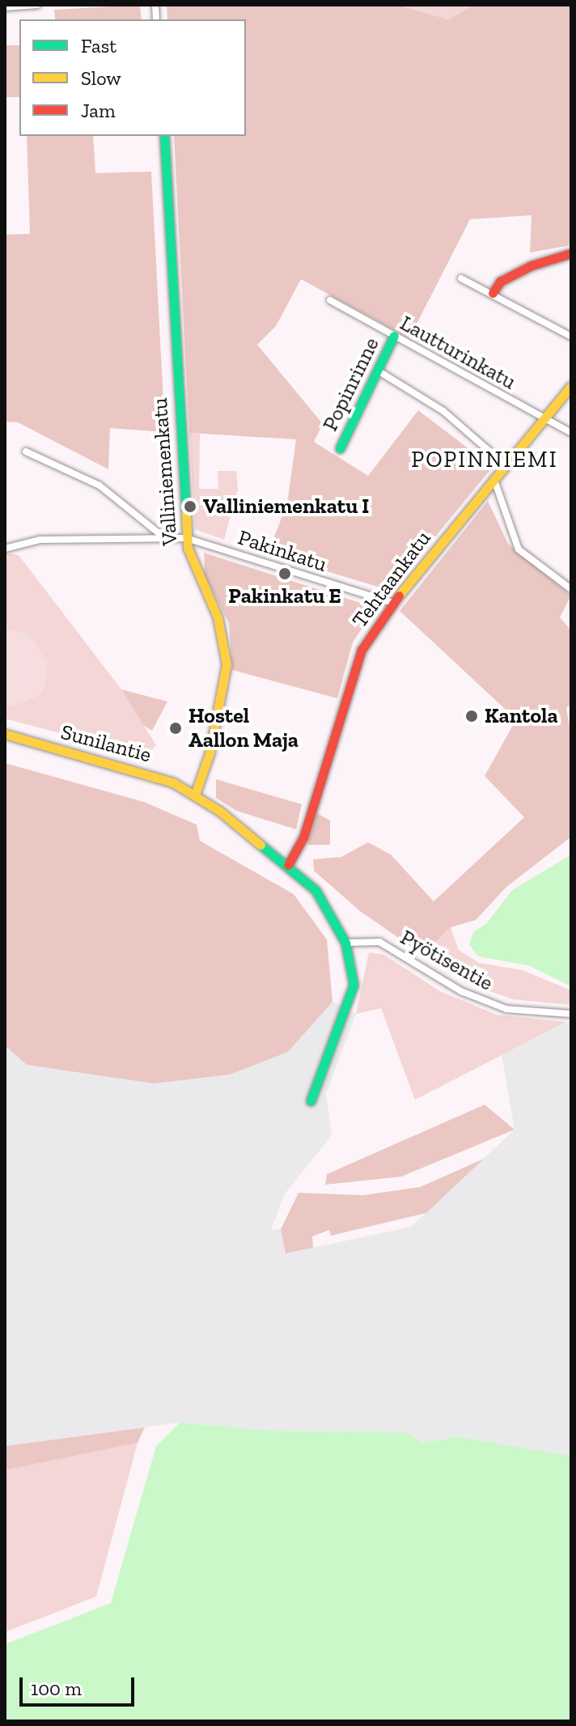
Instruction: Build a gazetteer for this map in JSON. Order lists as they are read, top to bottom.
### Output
{
  "streets": {
    "street": [
      "Lautturinkatu",
      "Popinrinne",
      "Valliniemenkatu",
      "Pakinkatu",
      "Tehtaankatu",
      "Sunilantie",
      "Pyötisentie"
    ]
  },
  "crossings": [
    ["Lautturinkatu", "Popinrinne"],
    ["Lautturinkatu", "Tehtaankatu"],
    ["Valliniemenkatu", "Pakinkatu"],
    ["Valliniemenkatu", "Sunilantie"],
    ["Pakinkatu", "Tehtaankatu"],
    ["Tehtaankatu", "Sunilantie"]
  ],
  "districts": ["POPINNIEMI"],
  "places": [
    "Valliniemenkatu I",
    "Pakinkatu E",
    "Kantola",
    "Hostel Aallon Maja"
  ],
  "legend": ["Fast", "Slow", "Jam"],
  "scale_bar": "100 m"
}
